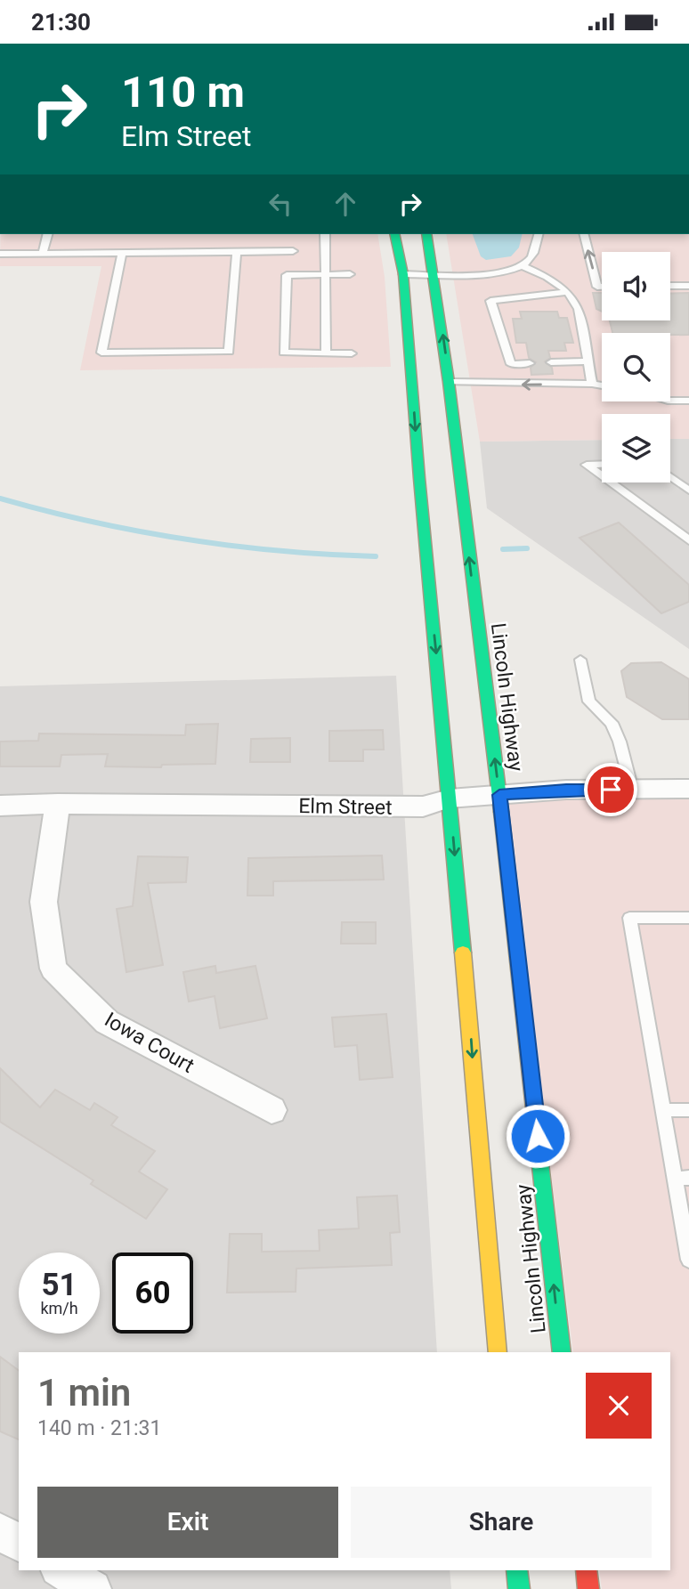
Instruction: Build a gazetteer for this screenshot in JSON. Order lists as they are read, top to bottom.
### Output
{
  "streets": {
    "main road": ["Lincoln Highway"],
    "street": ["Elm Street", "Iowa Court"]
  },
  "crossings": [
    ["Lincoln Highway", "Elm Street"],
    ["Elm Street", "Iowa Court"]
  ],
  "page": {
    "status": "21:30",
    "turn": ["110 m", "Elm Street"],
    "speed": "51 km/h",
    "limit": "60",
    "heading": ["1 min", "140 m · 21:31"],
    "buttons": ["Exit", "Share"]
  }
}
